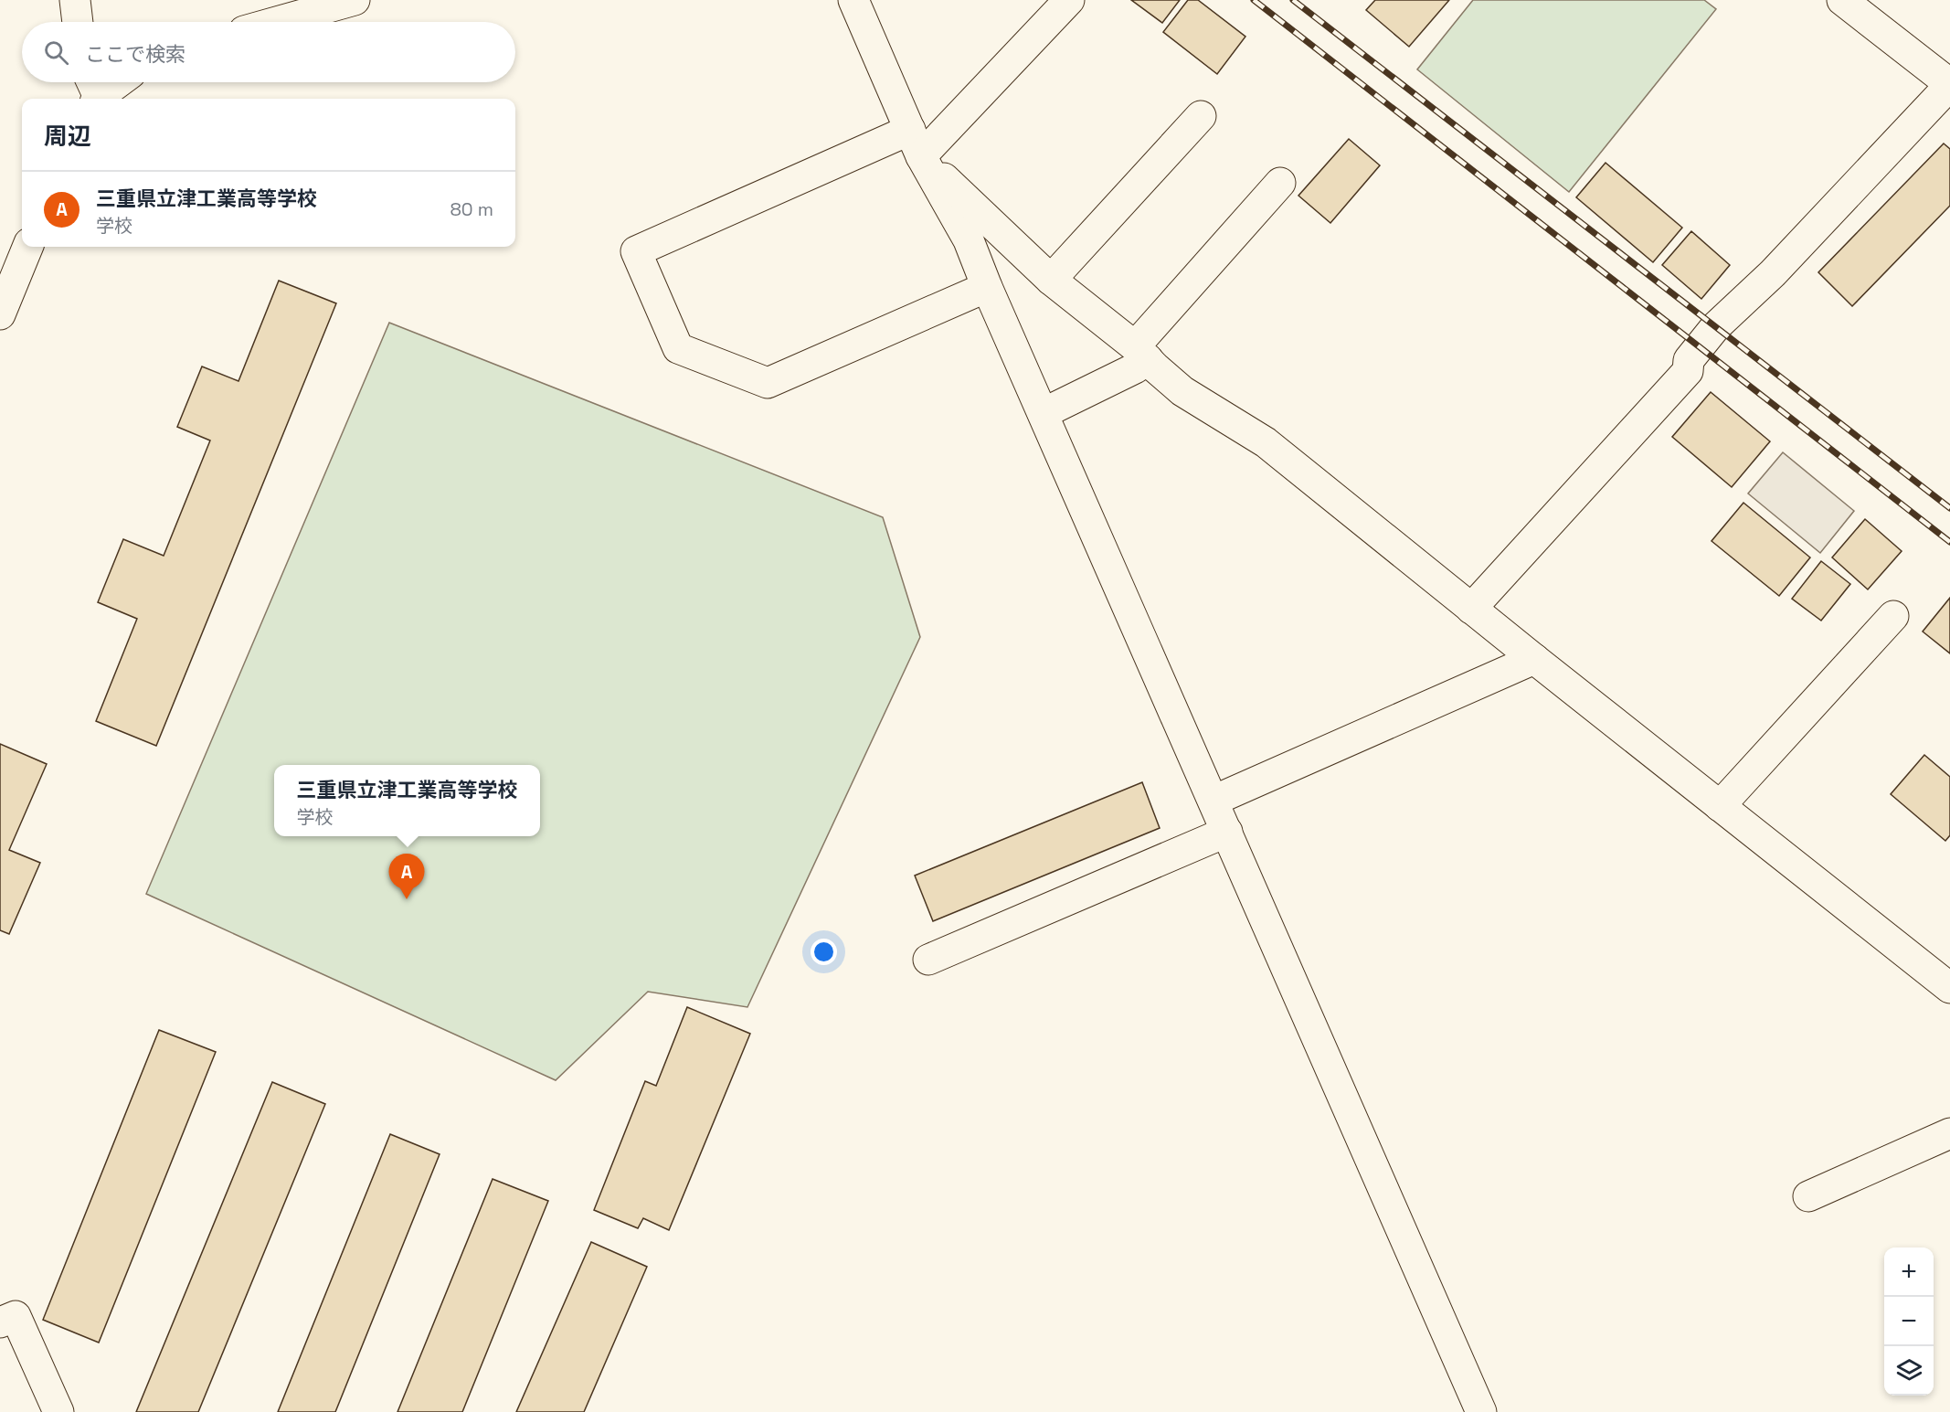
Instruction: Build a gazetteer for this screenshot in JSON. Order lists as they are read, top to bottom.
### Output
{
  "page": {
    "search": "ここで検索",
    "heading": "周辺",
    "list": [
      {
        "mark": "A",
        "name": "三重県立津工業高等学校",
        "note": "学校",
        "value": "80 m"
      }
    ],
    "popup": ["三重県立津工業高等学校", "学校"],
    "pins": "A",
    "map_buttons": ["+", "−"]
  }
}
